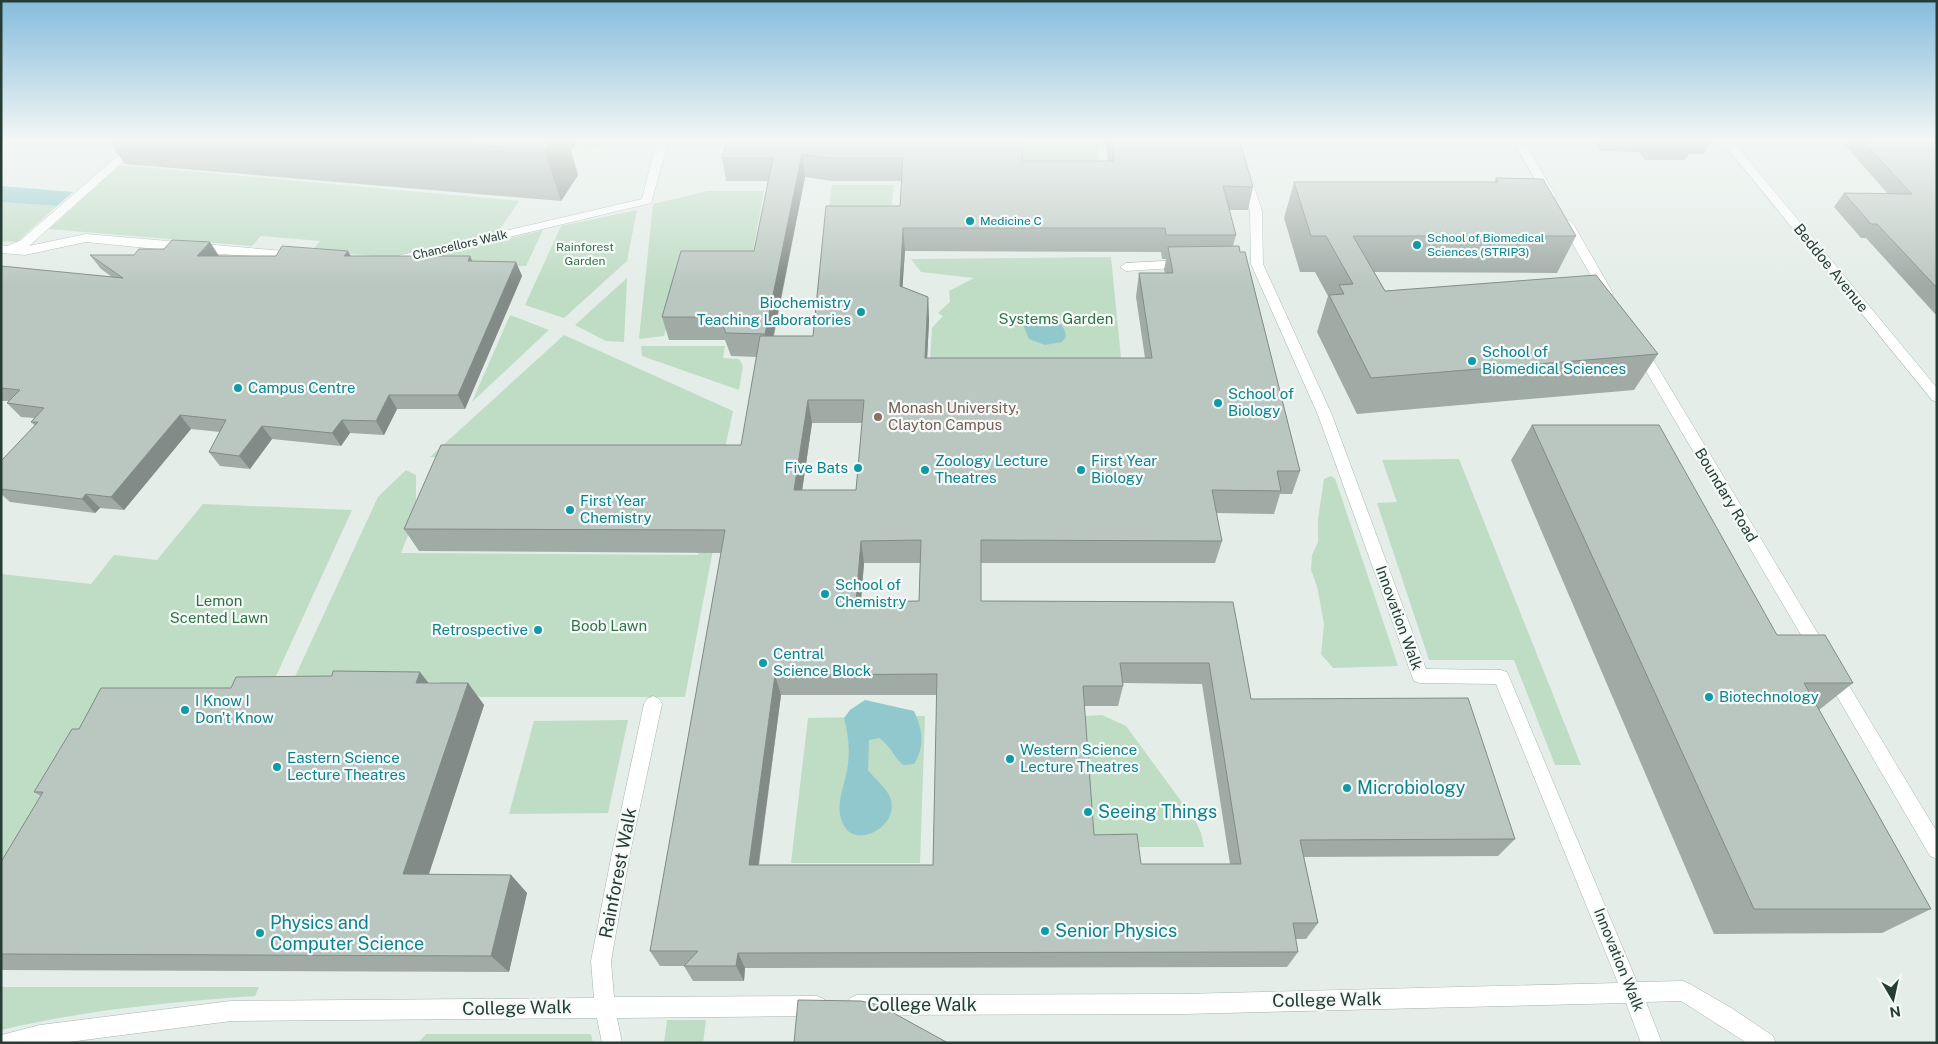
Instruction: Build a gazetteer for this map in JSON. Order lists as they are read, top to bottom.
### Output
{
  "streets": {
    "street": [
      "Chancellors Walk",
      "Beddoe Avenue",
      "Boundary Road",
      "Innovation Walk",
      "Rainforest Walk",
      "College Walk"
    ]
  },
  "crossings": [
    ["Innovation Walk", "College Walk"],
    ["Rainforest Walk", "College Walk"]
  ],
  "parks": [
    "Rainforest Garden",
    "Systems Garden",
    "Lemon Scented Lawn",
    "Boob Lawn"
  ],
  "places": [
    "Medicine C",
    "School of Biomedical Sciences (STRIP3)",
    "Biochemistry Teaching Laboratories",
    "School of Biomedical Sciences",
    "Campus Centre",
    "School of Biology",
    "Monash University, Clayton Campus",
    "Five Bats",
    "Zoology Lecture Theatres",
    "First Year Biology",
    "First Year Chemistry",
    "School of Chemistry",
    "Retrospective",
    "Central Science Block",
    "Biotechnology",
    "I Know I Don't Know",
    "Western Science Lecture Theatres",
    "Eastern Science Lecture Theatres",
    "Microbiology",
    "Seeing Things",
    "Senior Physics",
    "Physics and Computer Science"
  ],
  "north": "bottom"
}
